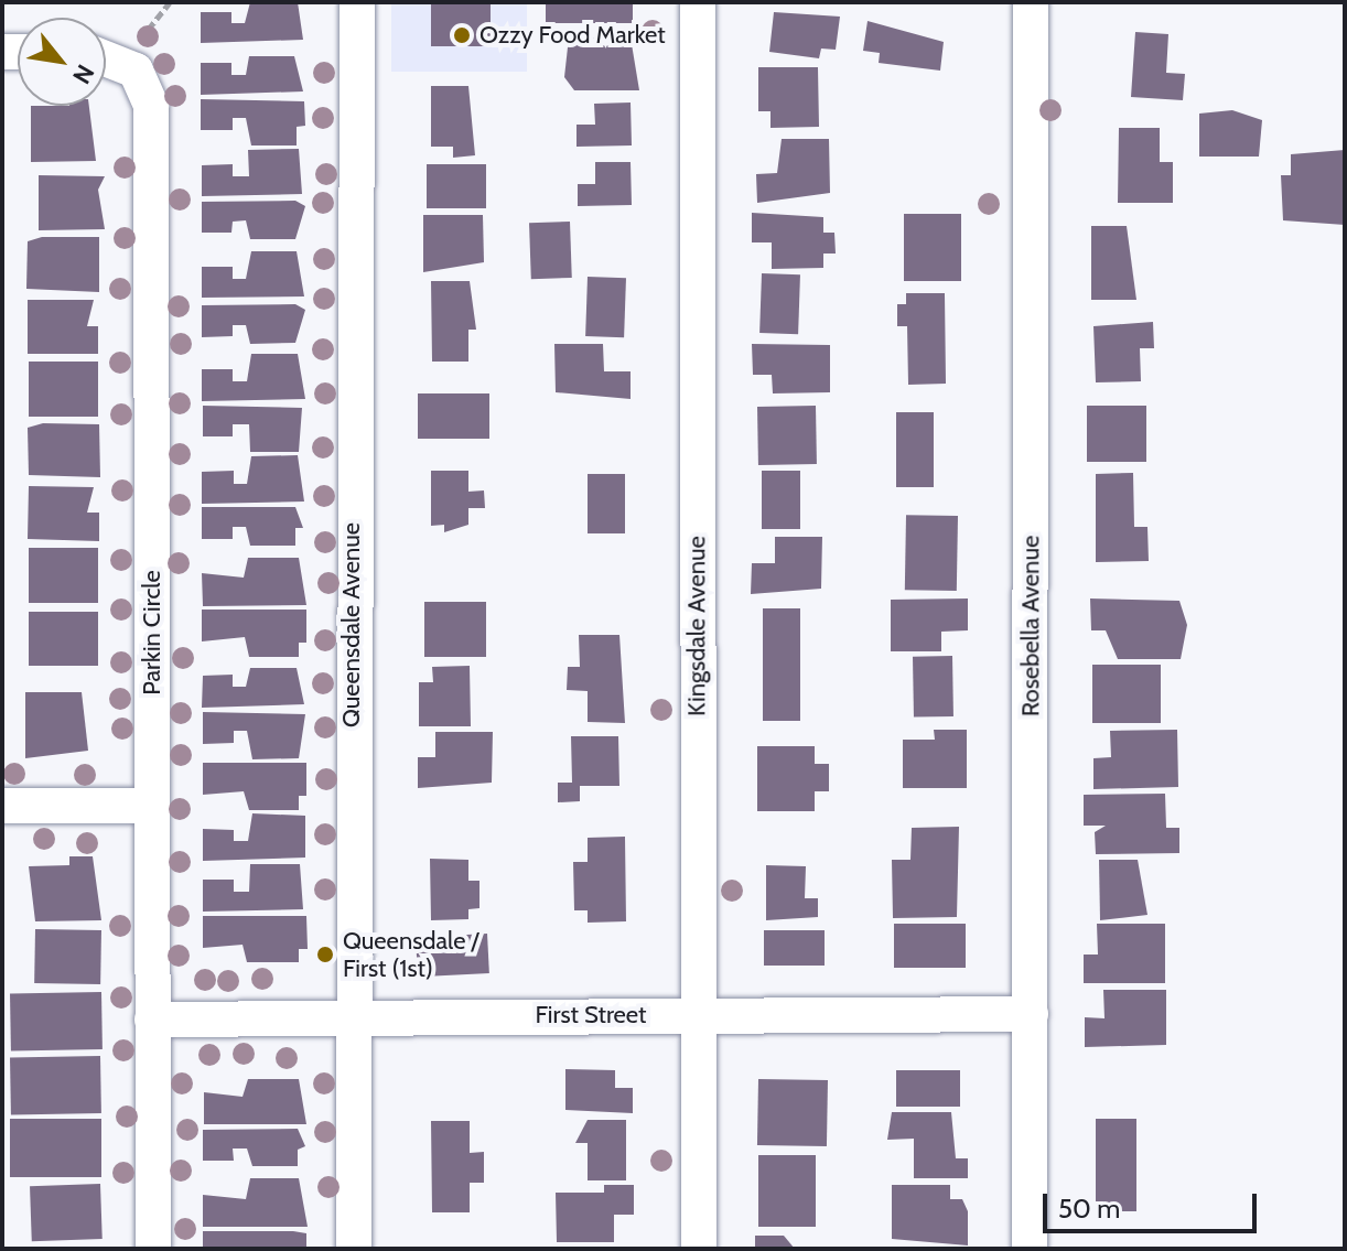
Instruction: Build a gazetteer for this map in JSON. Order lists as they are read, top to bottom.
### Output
{
  "streets": {
    "street": [
      "Queensdale Avenue",
      "Kingsdale Avenue",
      "Rosebella Avenue",
      "Parkin Circle",
      "First Street"
    ]
  },
  "crossings": [
    ["Queensdale Avenue", "First Street"],
    ["Kingsdale Avenue", "First Street"],
    ["Rosebella Avenue", "First Street"],
    ["Parkin Circle", "First Street"]
  ],
  "places": ["Ozzy Food Market", "Queensdale / First (1st)"],
  "scale_bar": "50 m",
  "north": "bottom right"
}
